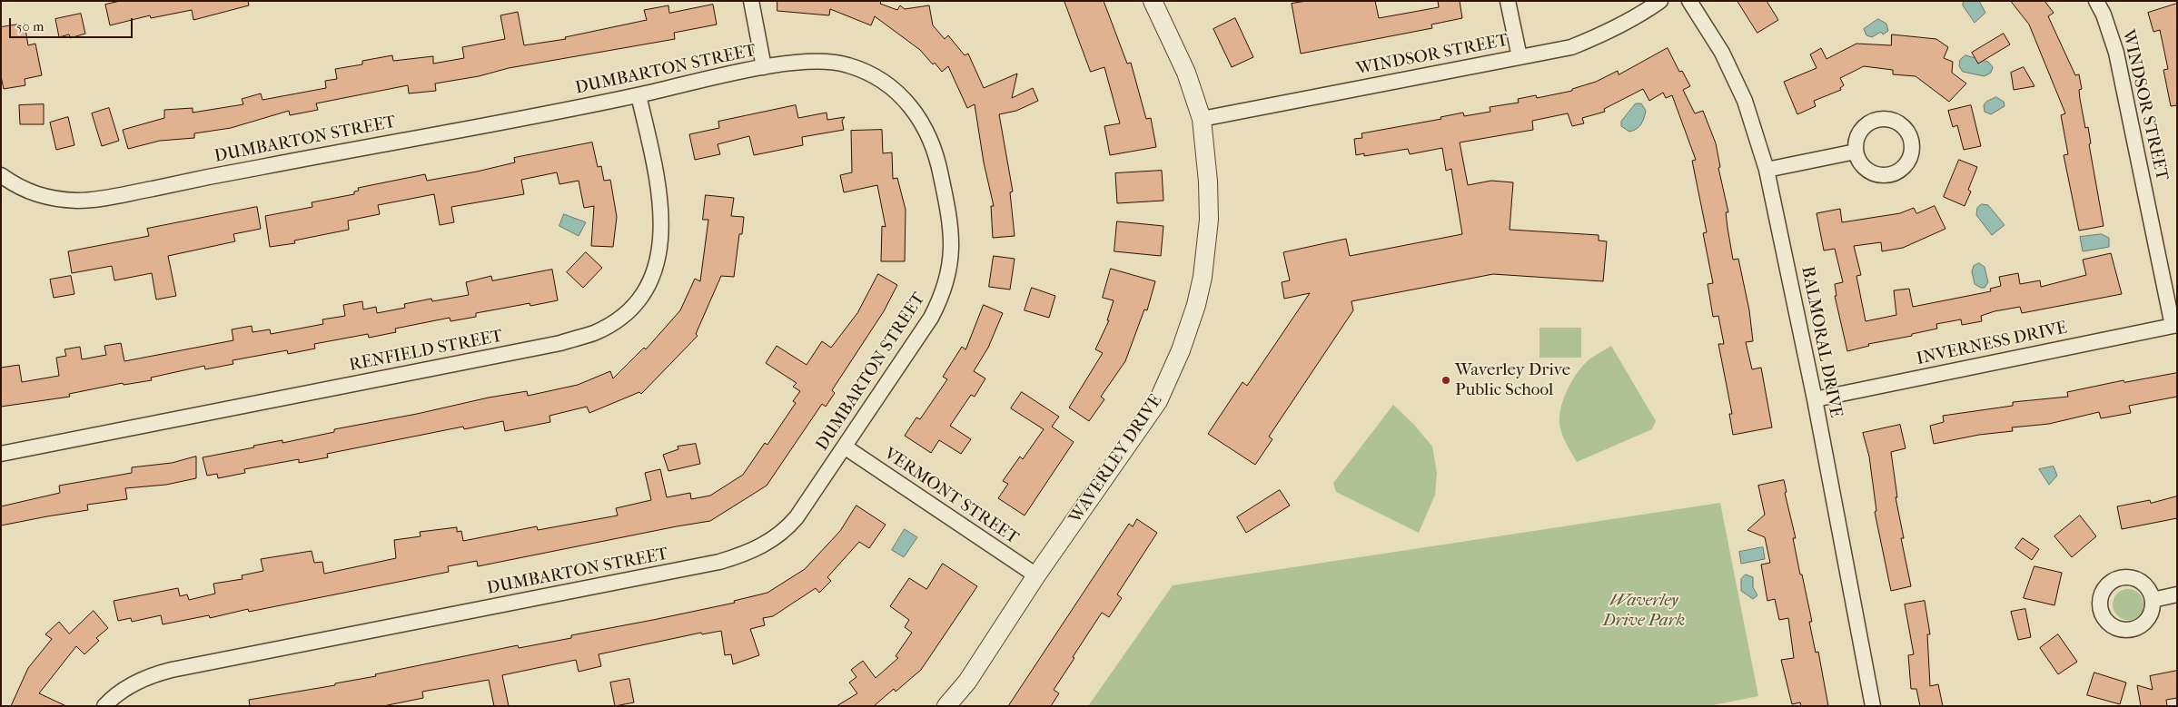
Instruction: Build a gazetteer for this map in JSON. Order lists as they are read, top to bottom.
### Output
{
  "streets": {
    "street": [
      "WINDSOR STREET",
      "DUMBARTON STREET",
      "BALMORAL DRIVE",
      "INVERNESS DRIVE",
      "RENFIELD STREET",
      "WAVERLEY DRIVE",
      "VERMONT STREET"
    ]
  },
  "crossings": [
    ["WINDSOR STREET", "INVERNESS DRIVE"],
    ["WINDSOR STREET", "WAVERLEY DRIVE"],
    ["DUMBARTON STREET", "RENFIELD STREET"],
    ["DUMBARTON STREET", "VERMONT STREET"],
    ["BALMORAL DRIVE", "INVERNESS DRIVE"],
    ["WAVERLEY DRIVE", "VERMONT STREET"]
  ],
  "parks": ["Waverley Drive Park"],
  "places": ["Waverley Drive Public School"],
  "scale_bar": "50 m"
}
